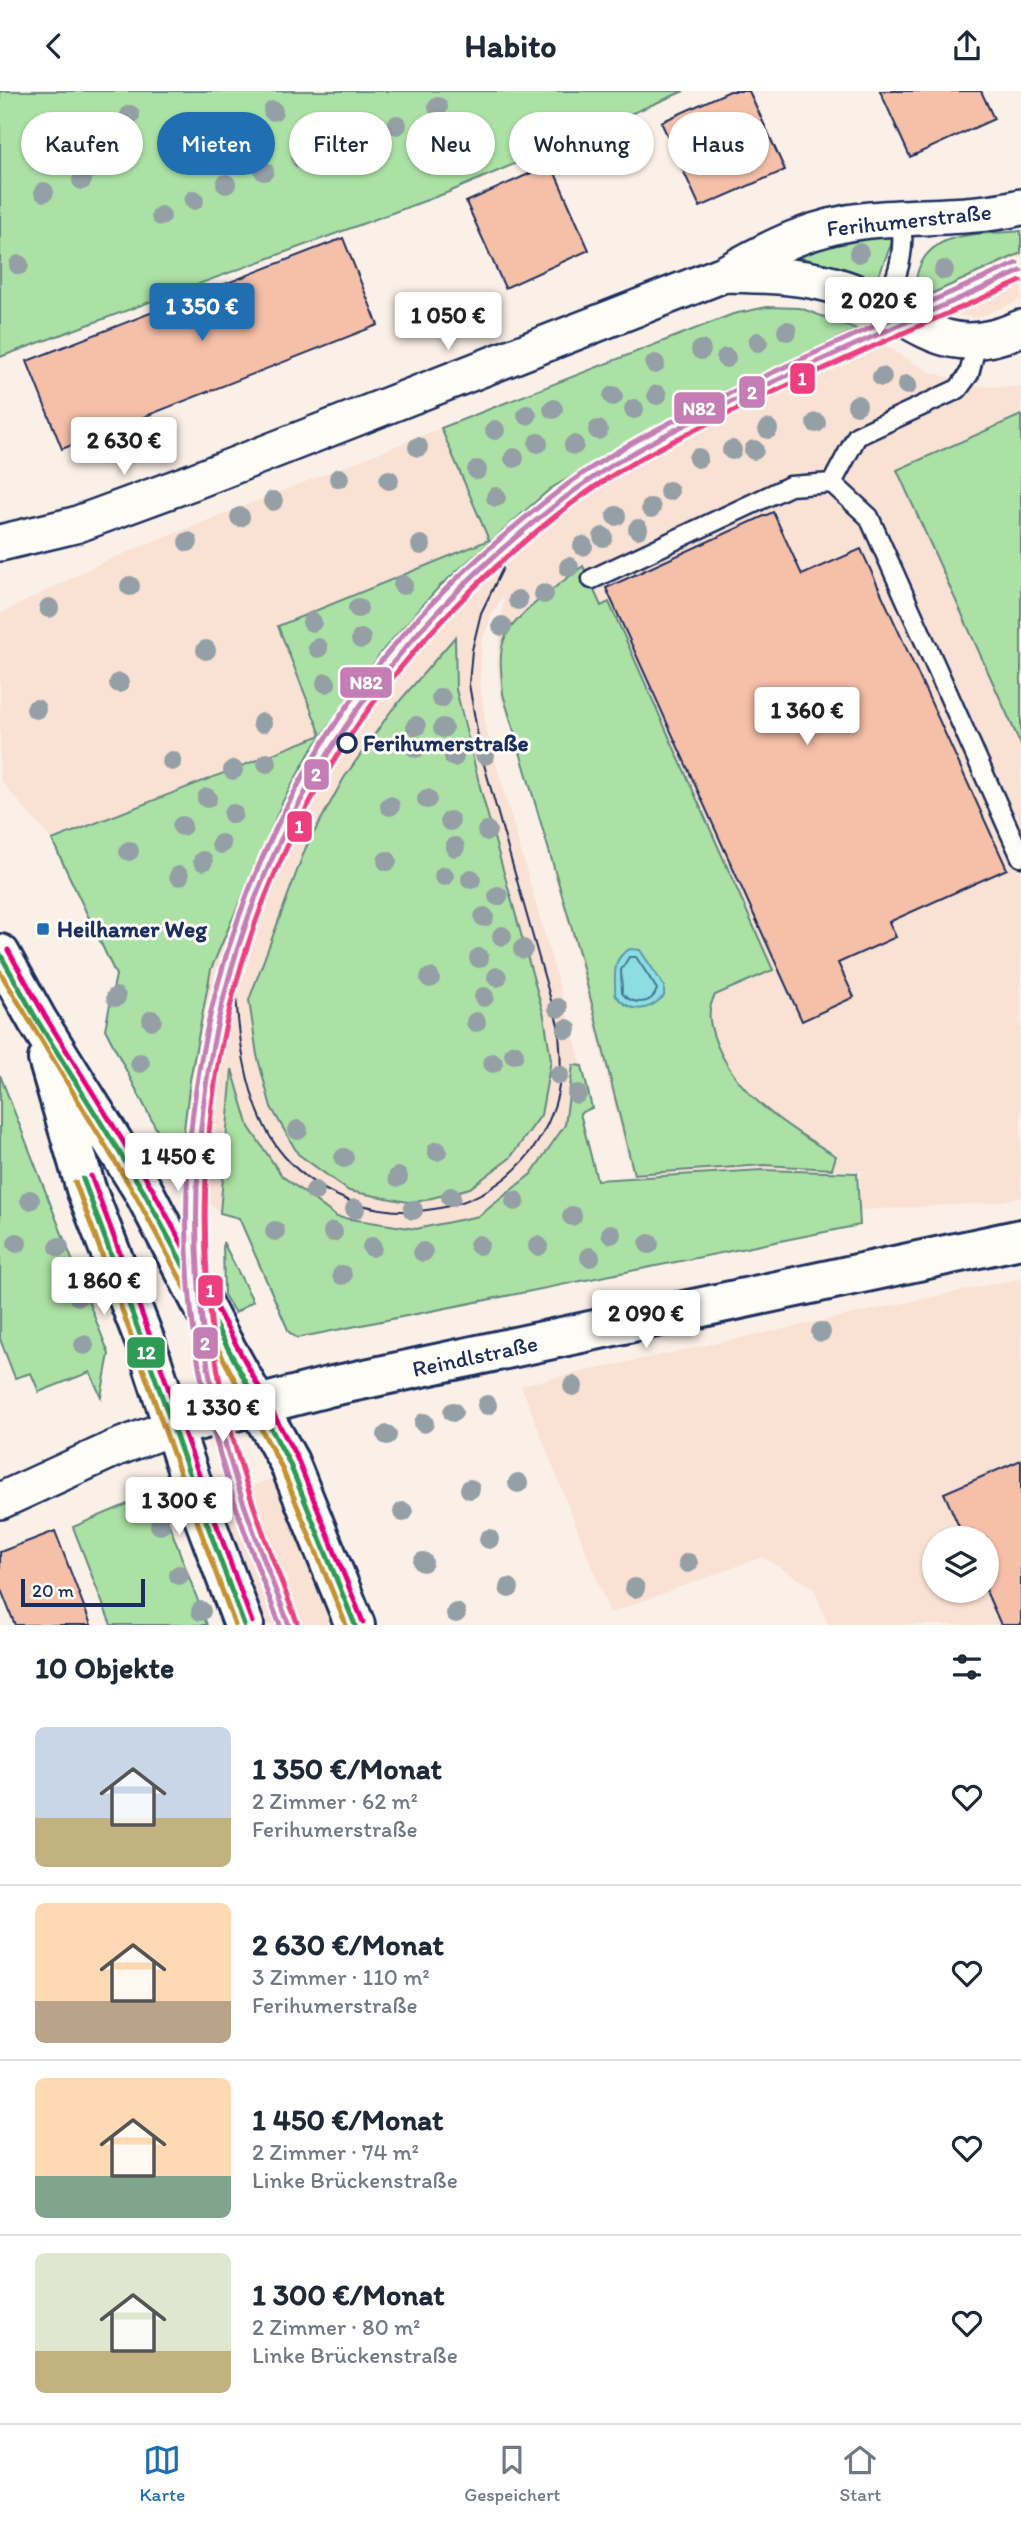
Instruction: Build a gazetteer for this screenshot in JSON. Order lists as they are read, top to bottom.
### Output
{
  "streets": {
    "main road": ["Reindlstraße"],
    "street": ["Ferihumerstraße"]
  },
  "places": {
    "other": ["Ferihumerstraße"],
    "transit": ["Heilhamer Weg"]
  },
  "lines": [
    "transit line N82",
    "tram line 2",
    "tram line 1",
    "transit line 12"
  ],
  "scale_bar": "20 m",
  "page": {
    "header": "Habito",
    "chip": [
      "Kaufen",
      "Mieten",
      "Filter",
      "Neu",
      "Wohnung",
      "Haus"
    ],
    "price": [
      "2 020 €",
      "1 350 €",
      "1 050 €",
      "2 630 €",
      "1 360 €",
      "1 450 €",
      "1 860 €",
      "2 090 €",
      "1 330 €",
      "1 300 €"
    ],
    "scale": "20 m",
    "heading": "10 Objekte",
    "list": [
      {
        "name": "1 350 €/Monat",
        "note": "2 Zimmer · 62 m² · Ferihumerstraße"
      },
      {
        "name": "2 630 €/Monat",
        "note": "3 Zimmer · 110 m² · Ferihumerstraße"
      },
      {
        "name": "1 450 €/Monat",
        "note": "2 Zimmer · 74 m² · Linke Brückenstraße"
      },
      {
        "name": "1 300 €/Monat",
        "note": "2 Zimmer · 80 m² · Linke Brückenstraße"
      }
    ],
    "tabs": ["Karte", "Gespeichert", "Start"]
  }
}
